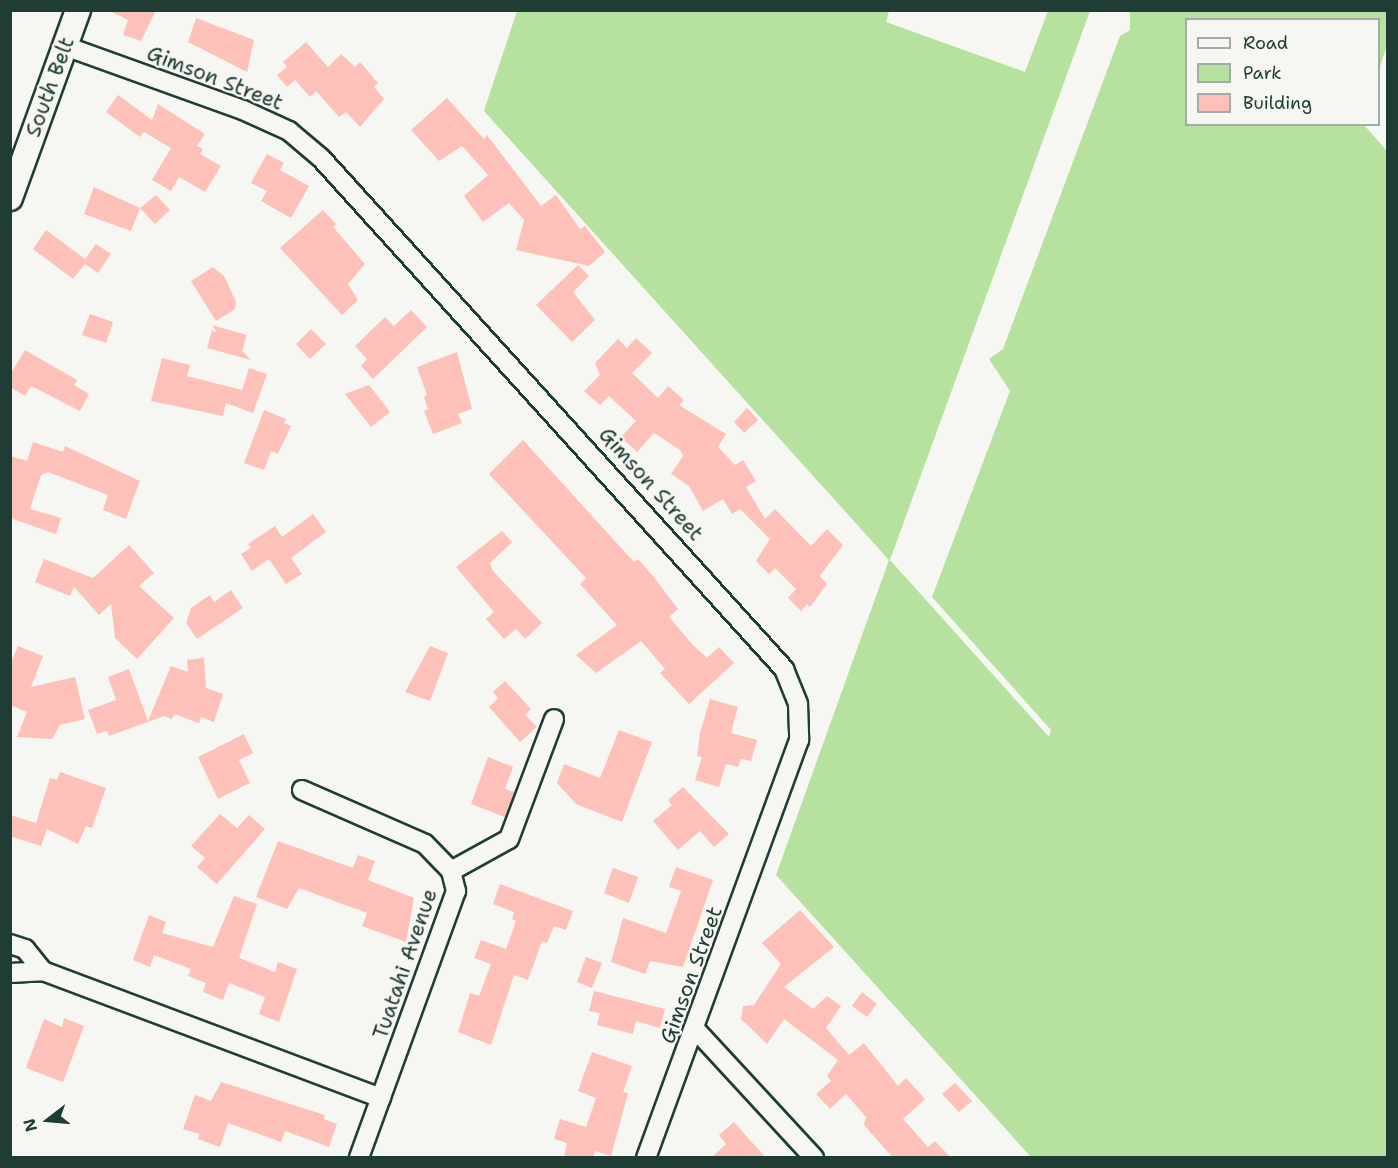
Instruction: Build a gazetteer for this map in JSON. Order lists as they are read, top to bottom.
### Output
{
  "streets": {
    "street": ["Gimson Street", "South Belt", "Tuatahi Avenue"]
  },
  "crossings": [
    ["Gimson Street", "South Belt"]
  ],
  "legend": ["Road", "Park", "Building"],
  "north": "left"
}
